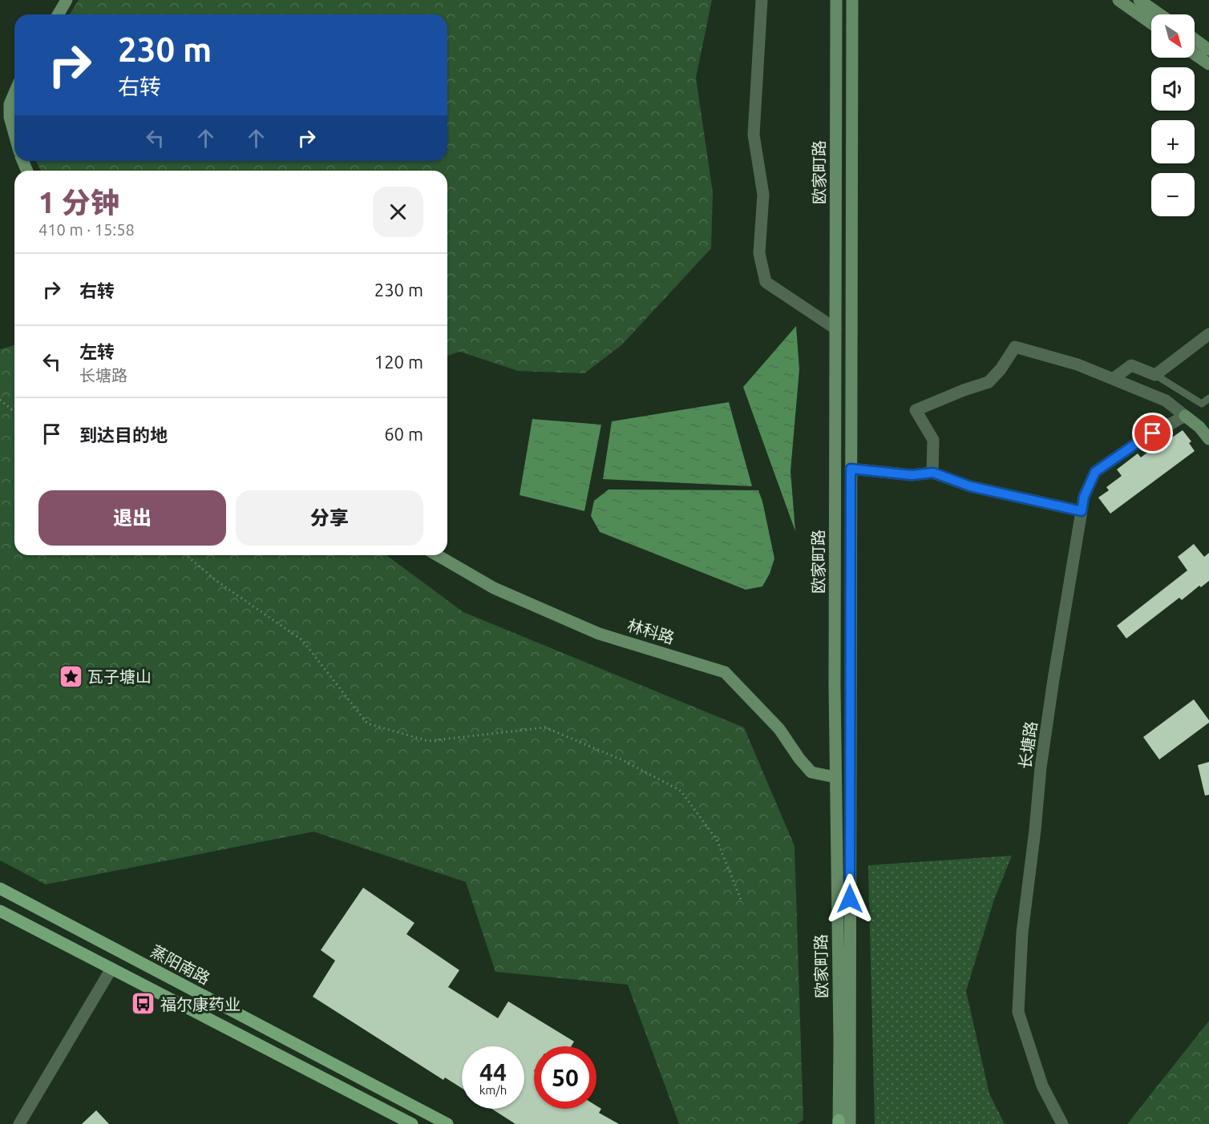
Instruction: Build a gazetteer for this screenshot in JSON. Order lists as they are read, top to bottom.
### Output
{
  "streets": {
    "main road": ["欧家町路", "林科路", "蒸阳南路"],
    "street": ["长塘路"]
  },
  "crossings": [
    ["欧家町路", "林科路"]
  ],
  "places": {
    "place": ["瓦子塘山"],
    "bus stop": ["福尔康药业"]
  },
  "north": "bottom right",
  "page": {
    "map_buttons": ["+", "−"],
    "turn": ["230 m", "右转"],
    "heading": ["1 分钟", "410 m · 15:58"],
    "list": [
      {
        "name": "右转",
        "value": "230 m"
      },
      {
        "name": "左转",
        "note": "长塘路",
        "value": "120 m"
      },
      {
        "name": "到达目的地",
        "value": "60 m"
      }
    ],
    "buttons": ["退出", "分享"],
    "speed": "44 km/h",
    "limit": "50"
  }
}
